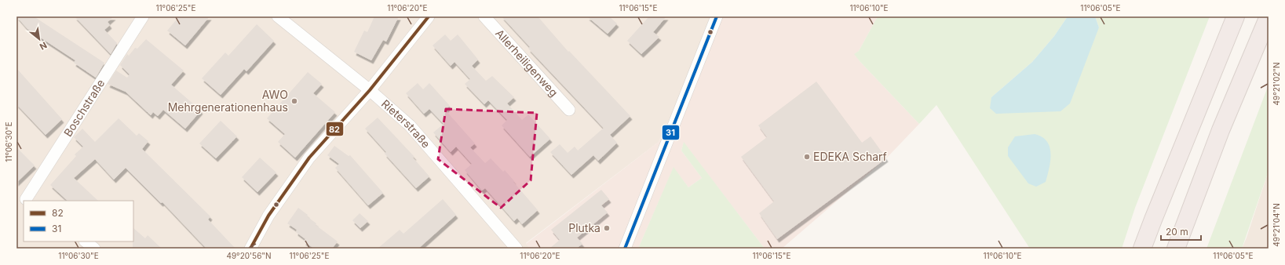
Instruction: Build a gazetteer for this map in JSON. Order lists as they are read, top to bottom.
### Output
{
  "streets": {
    "street": ["Allerheiligenweg", "Boschstraße", "Rieterstraße"]
  },
  "places": ["AWO Mehrgenerationenhaus", "EDEKA Scharf", "Plutka"],
  "lines": ["transit line 82", "transit line 31"],
  "legend": ["82", "31"],
  "scale_bar": "20 m",
  "north": "bottom right",
  "coordinates": [
    "11°06'25\"E",
    "11°06'20\"E",
    "11°06'15\"E",
    "11°06'10\"E",
    "11°06'05\"E",
    "49°21'02\"N",
    "11°06'30\"E",
    "49°21'04\"N",
    "49°20'56\"N"
  ]
}
